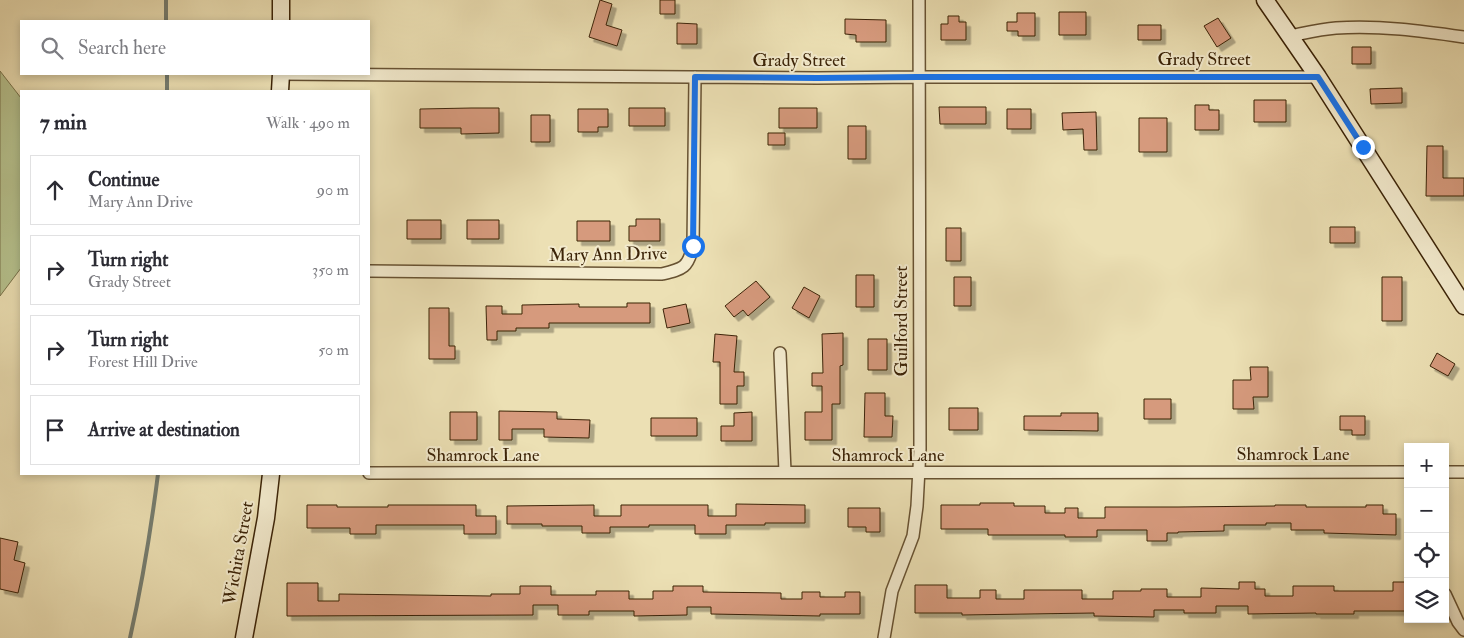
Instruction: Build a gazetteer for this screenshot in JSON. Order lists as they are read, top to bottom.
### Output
{
  "streets": {
    "street": [
      "Grady Street",
      "Mary Ann Drive",
      "Guilford Street",
      "Shamrock Lane",
      "Wichita Street"
    ]
  },
  "crossings": [
    ["Grady Street", "Mary Ann Drive"],
    ["Grady Street", "Guilford Street"],
    ["Guilford Street", "Shamrock Lane"]
  ],
  "page": {
    "search": "Search here",
    "heading": ["7 min", "Walk · 490 m"],
    "list": [
      ["Continue", "Mary Ann Drive", "90 m"],
      ["Turn right", "Grady Street", "350 m"],
      ["Turn right", "Forest Hill Drive", "50 m"],
      "Arrive at destination"
    ],
    "map_buttons": ["+", "−"]
  }
}
